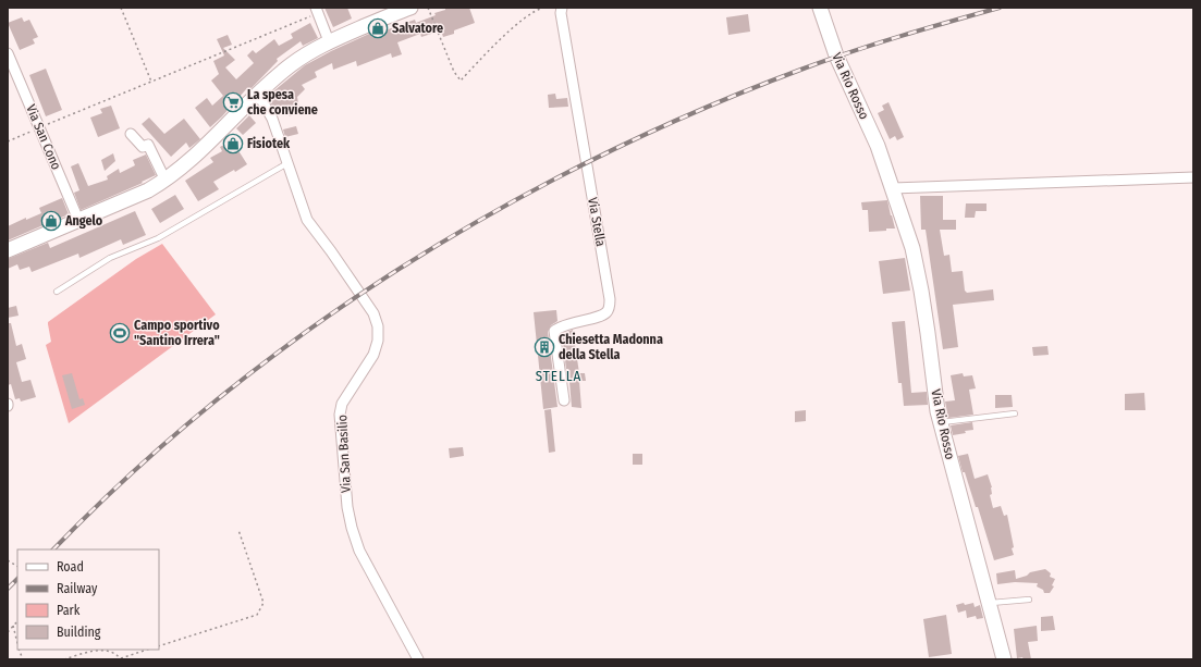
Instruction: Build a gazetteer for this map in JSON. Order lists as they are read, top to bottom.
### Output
{
  "streets": {
    "street": [
      "Via Rio Rosso",
      "Via San Cono",
      "Via Stella",
      "Via San Basilio"
    ]
  },
  "districts": ["STELLA"],
  "places": {
    "shop": ["Salvatore", "Fisiotek", "Angelo"],
    "supermarket": ["La spesa che conviene"],
    "sports": ["Campo sportivo \"Santino Irrera\""],
    "building": ["Chiesetta Madonna della Stella"]
  },
  "legend": [
    "Road",
    "Railway",
    "Park",
    "Building"
  ]
}
